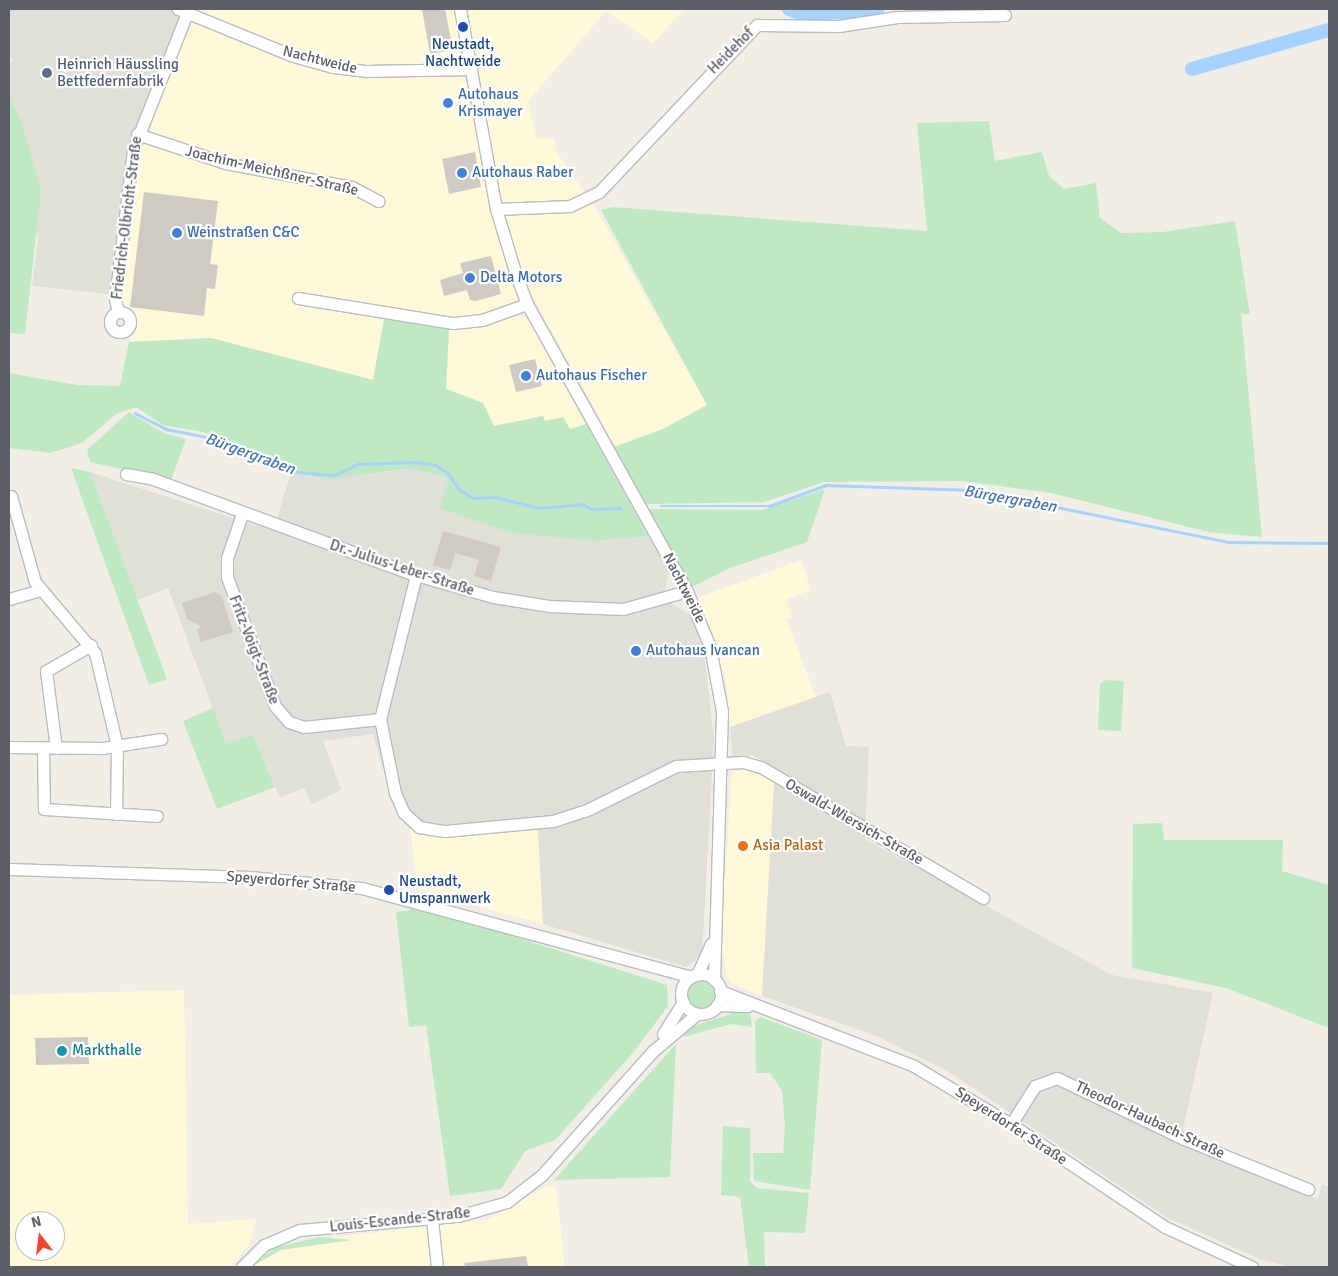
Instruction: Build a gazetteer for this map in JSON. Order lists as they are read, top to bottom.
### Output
{
  "streets": {
    "street": [
      "Heidehof",
      "Nachtweide",
      "Joachim-Meichßner-Straße",
      "Friedrich-Olbricht-Straße",
      "Dr.-Julius-Leber-Straße",
      "Fritz-Voigt-Straße",
      "Oswald-Wiersich-Straße",
      "Speyerdorfer Straße",
      "Theodor-Haubach-Straße",
      "Louis-Escande-Straße"
    ]
  },
  "crossings": [
    ["Heidehof", "Nachtweide"],
    ["Nachtweide", "Friedrich-Olbricht-Straße"],
    ["Nachtweide", "Dr.-Julius-Leber-Straße"],
    ["Nachtweide", "Oswald-Wiersich-Straße"],
    ["Nachtweide", "Speyerdorfer Straße"],
    ["Nachtweide", "Louis-Escande-Straße"],
    ["Joachim-Meichßner-Straße", "Friedrich-Olbricht-Straße"],
    ["Dr.-Julius-Leber-Straße", "Fritz-Voigt-Straße"],
    ["Fritz-Voigt-Straße", "Oswald-Wiersich-Straße"],
    ["Speyerdorfer Straße", "Theodor-Haubach-Straße"],
    ["Speyerdorfer Straße", "Louis-Escande-Straße"]
  ],
  "water": ["Bürgergraben"],
  "places": [
    "Neustadt, Nachtweide",
    "Heinrich Häussling Bettfedernfabrik",
    "Autohaus Krismayer",
    "Autohaus Raber",
    "Weinstraßen C&C",
    "Delta Motors",
    "Autohaus Fischer",
    "Autohaus Ivancan",
    "Asia Palast",
    "Neustadt, Umspannwerk",
    "Markthalle"
  ],
  "north": "top"
}
